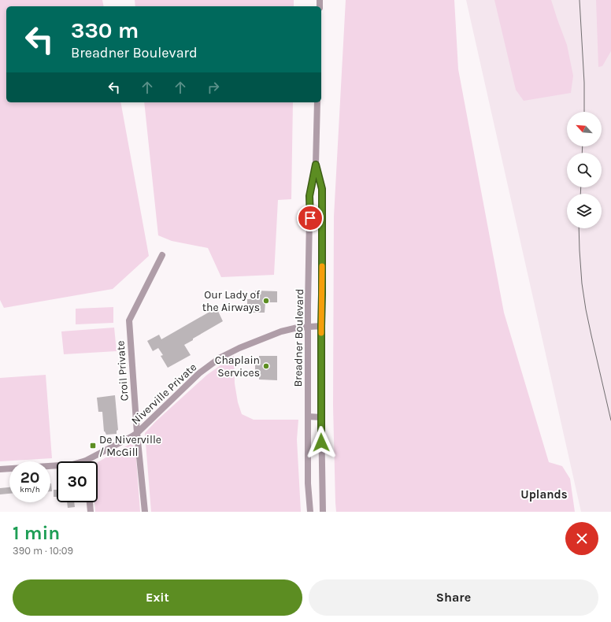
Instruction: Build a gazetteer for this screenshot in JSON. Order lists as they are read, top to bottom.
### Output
{
  "streets": {
    "street": ["Breadner Boulevard", "Croil Private", "Niverville Private"]
  },
  "crossings": [
    ["Breadner Boulevard", "Niverville Private"],
    ["Croil Private", "Niverville Private"]
  ],
  "districts": ["Uplands"],
  "places": {
    "other": ["Our Lady of the Airways", "Chaplain Services"],
    "transit": ["De Niverville / McGill"]
  },
  "north": "top left",
  "page": {
    "turn": ["330 m", "Breadner Boulevard"],
    "speed": "20 km/h",
    "limit": "30",
    "heading": ["1 min", "390 m · 10:09"],
    "buttons": ["Exit", "Share"]
  }
}
